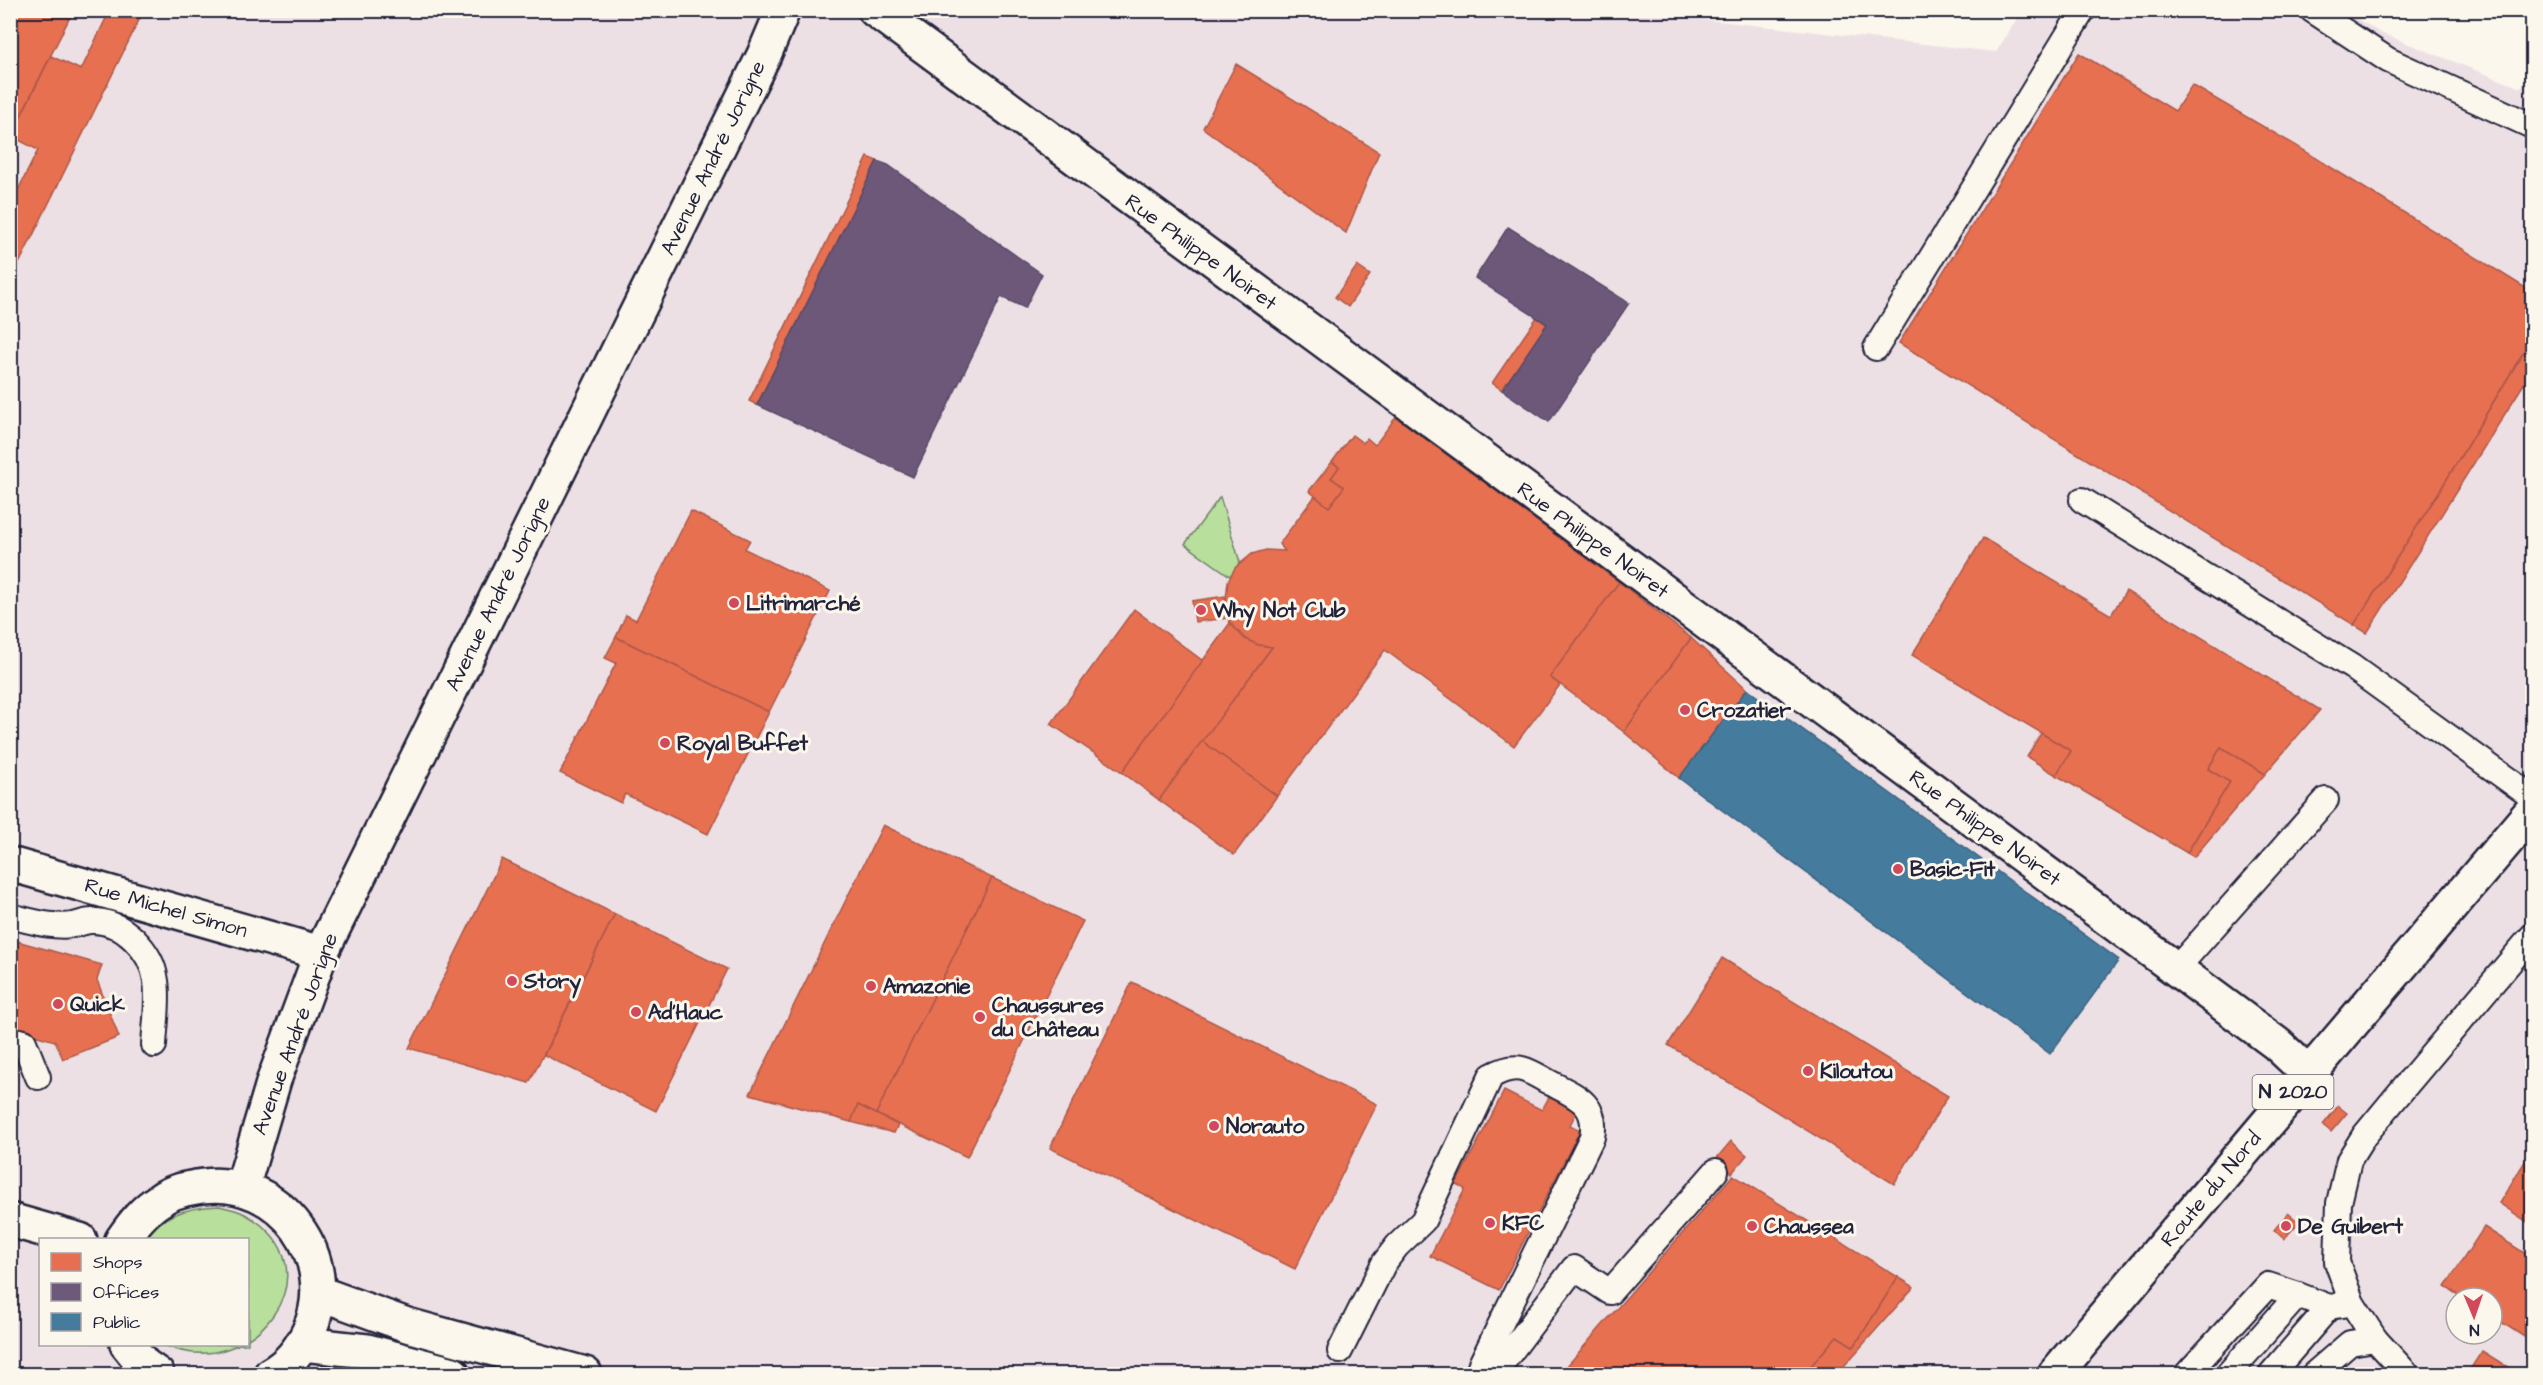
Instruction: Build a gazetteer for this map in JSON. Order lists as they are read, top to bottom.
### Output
{
  "streets": {
    "street": [
      "Avenue André Jorigne",
      "Rue Philippe Noiret",
      "Rue Michel Simon",
      "N 2020",
      "Route du Nord"
    ]
  },
  "crossings": [
    ["Avenue André Jorigne", "Rue Michel Simon"],
    ["Rue Philippe Noiret", "Route du Nord"]
  ],
  "places": [
    "Litrimarché",
    "Why Not Club",
    "Crozatier",
    "Royal Buffet",
    "Basic-Fit",
    "Story",
    "Amazonie",
    "Quick",
    "Ad'Hauc",
    "Chaussures du Château",
    "Kiloutou",
    "Norauto",
    "KFC",
    "Chaussea",
    "De Guibert"
  ],
  "legend": ["Shops", "Offices", "Public"],
  "north": "bottom"
}
